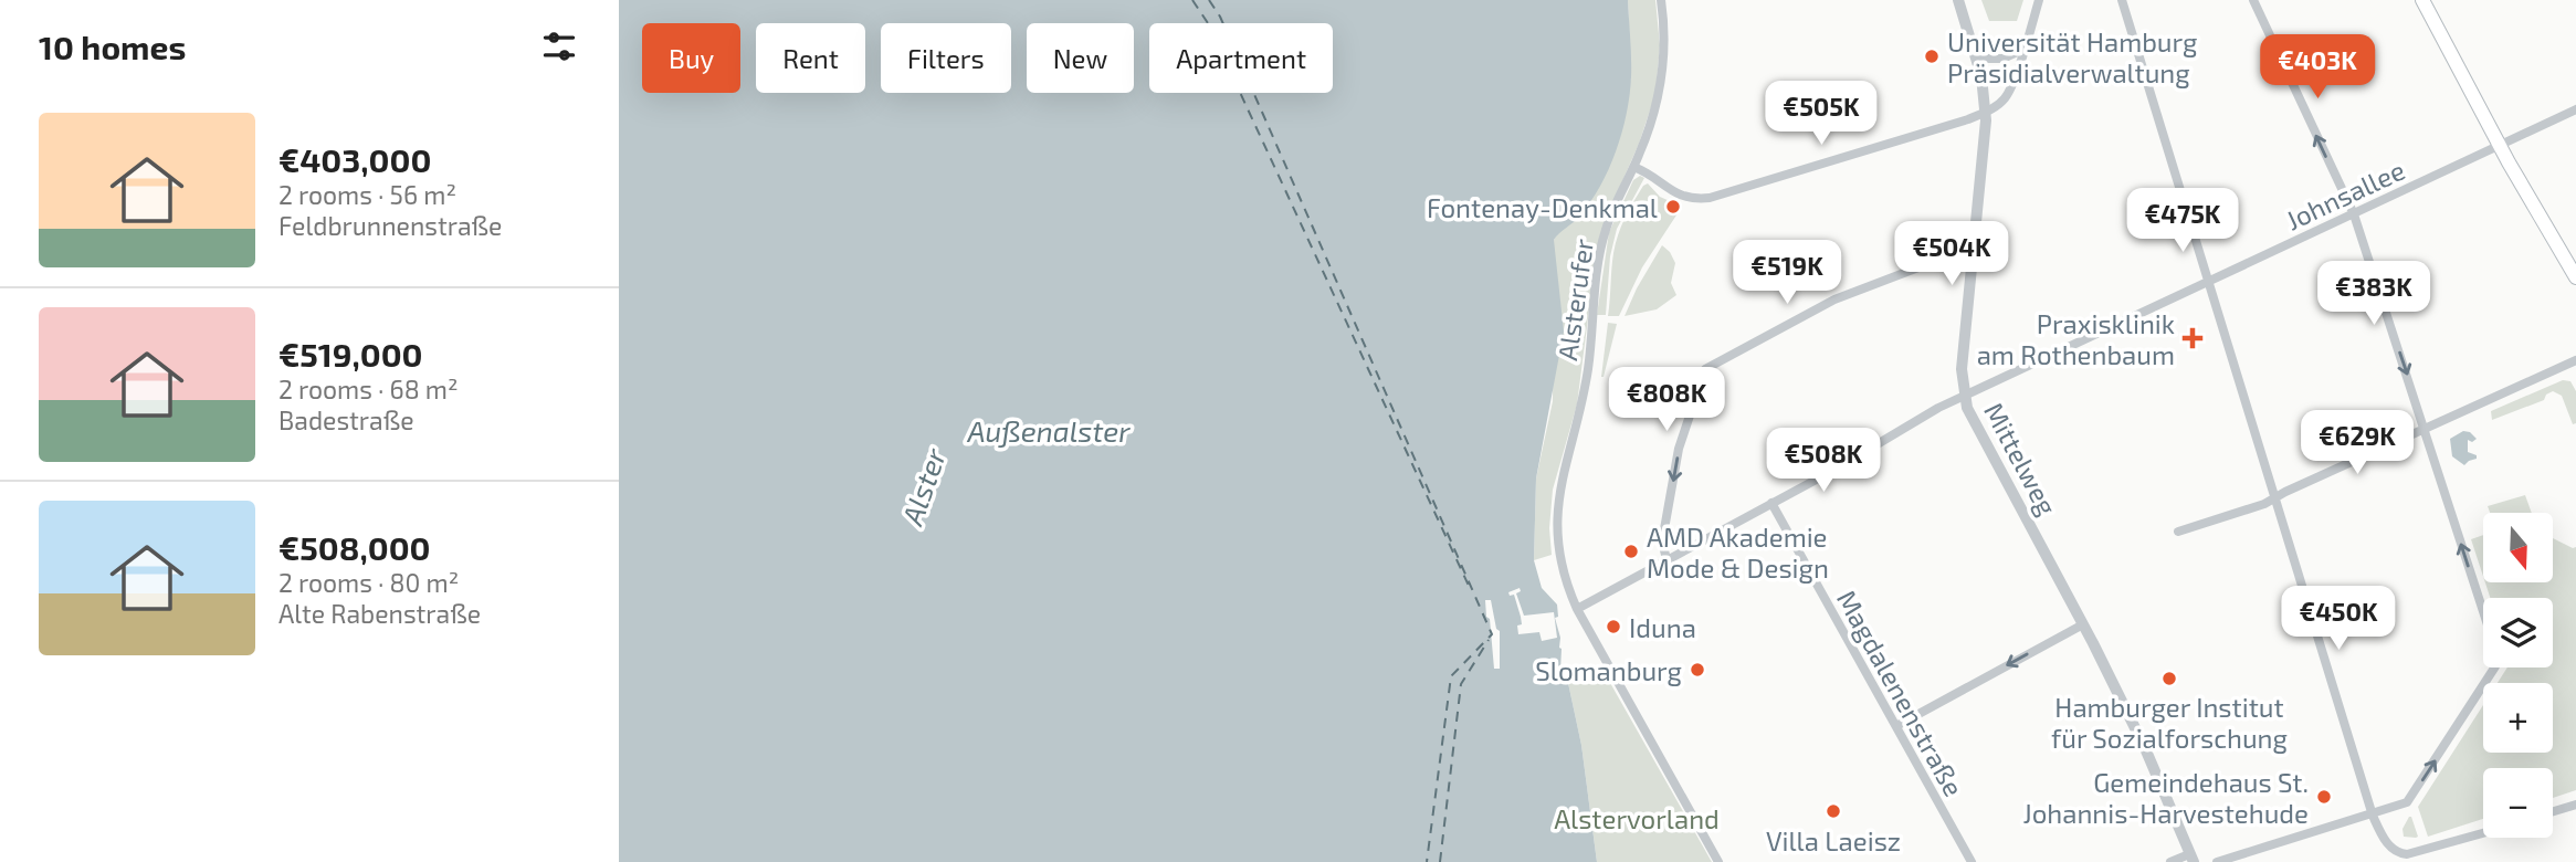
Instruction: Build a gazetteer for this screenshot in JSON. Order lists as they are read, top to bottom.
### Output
{
  "streets": {
    "street": [
      "Johnsallee",
      "Alsterufer",
      "Mittelweg",
      "Magdalenenstraße"
    ]
  },
  "crossings": [
    ["Johnsallee", "Alsterufer"],
    ["Johnsallee", "Mittelweg"],
    ["Johnsallee", "Magdalenenstraße"]
  ],
  "water": ["Außenalster", "Alster"],
  "parks": ["Alstervorland"],
  "places": {
    "other": [
      "Universität Hamburg Präsidialverwaltung",
      "Fontenay-Denkmal",
      "AMD Akademie Mode & Design",
      "Iduna",
      "Slomanburg",
      "Hamburger Institut für Sozialforschung",
      "Gemeindehaus St. Johannis-Harvestehude",
      "Villa Laeisz"
    ],
    "health": ["Praxisklinik am Rothenbaum"]
  },
  "north": "bottom",
  "page": {
    "heading": "10 homes",
    "chip": [
      "Buy",
      "Rent",
      "Filters",
      "New",
      "Apartment"
    ],
    "price": [
      "€403K",
      "€505K",
      "€475K",
      "€504K",
      "€519K",
      "€383K",
      "€808K",
      "€629K",
      "€508K",
      "€450K"
    ],
    "list": [
      {
        "name": "€403,000",
        "note": "2 rooms · 56 m² · Feldbrunnenstraße"
      },
      {
        "name": "€519,000",
        "note": "2 rooms · 68 m² · Badestraße"
      },
      {
        "name": "€508,000",
        "note": "2 rooms · 80 m² · Alte Rabenstraße"
      }
    ],
    "map_buttons": ["+", "−"]
  }
}
